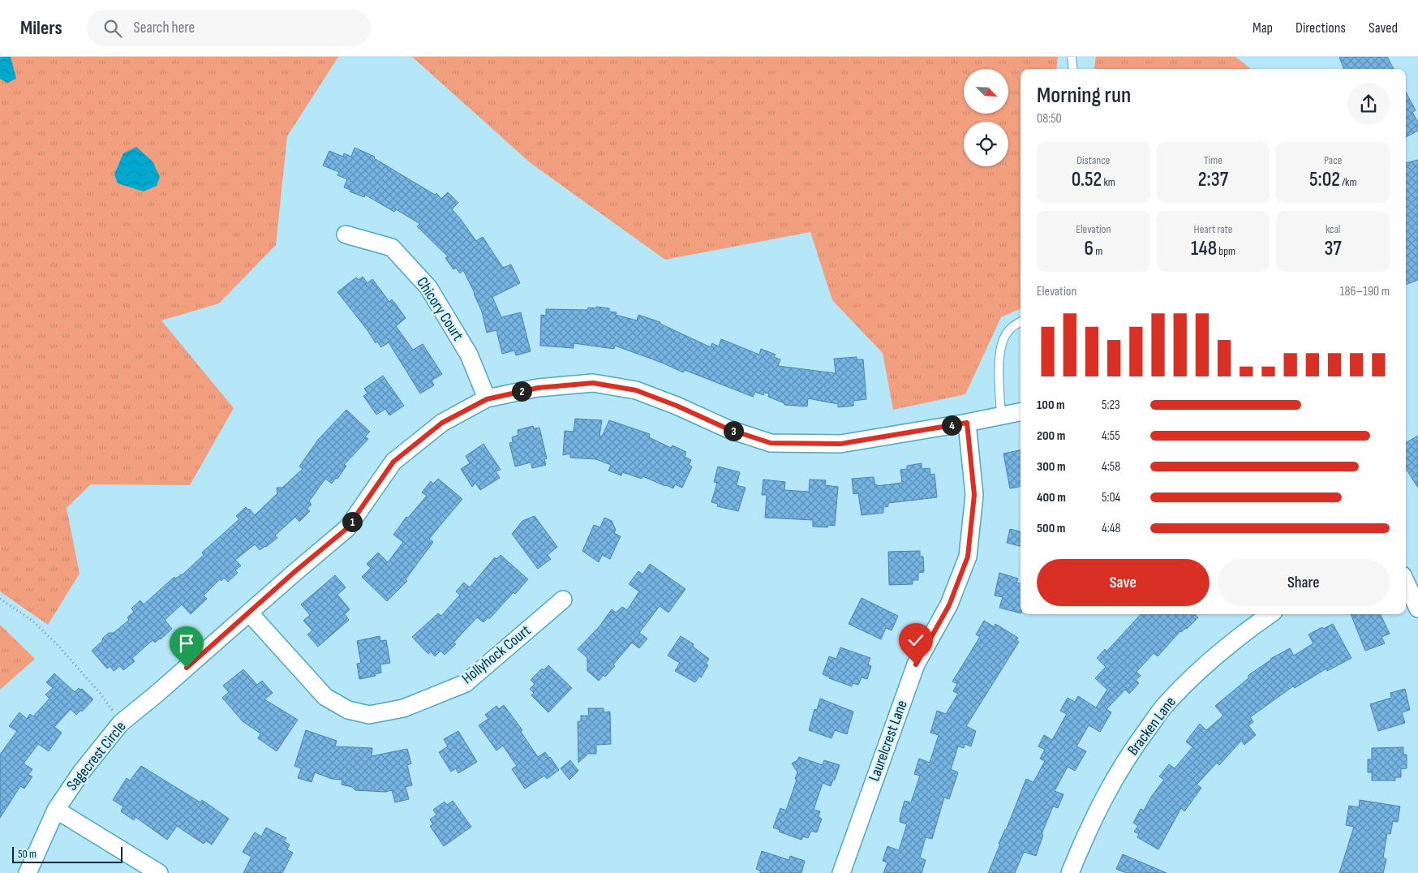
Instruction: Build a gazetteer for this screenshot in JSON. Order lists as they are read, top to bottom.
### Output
{
  "streets": {
    "street": [
      "Chicory Court",
      "Hollyhock Court",
      "Bracken Lane",
      "Laurelcrest Lane",
      "Sagecrest Circle"
    ]
  },
  "crossings": [
    ["Chicory Court", "Sagecrest Circle"],
    ["Hollyhock Court", "Sagecrest Circle"],
    ["Laurelcrest Lane", "Sagecrest Circle"]
  ],
  "scale_bar": "50 m",
  "north": "bottom right",
  "page": {
    "header": "Milers",
    "search": "Search here",
    "nav": ["Map", "Directions", "Saved"],
    "heading": ["Morning run", "08:50"],
    "stats": [
      ["Distance", "0.52 km"],
      ["Time", "2:37"],
      ["Pace", "5:02 /km"],
      ["Elevation", "6 m"],
      ["Heart rate", "148 bpm"],
      ["kcal", "37"]
    ],
    "chart": ["Elevation", "186–190 m"],
    "pins": [
      "2",
      "4",
      "3",
      "1"
    ],
    "list": [
      {
        "name": "100 m",
        "note": "5:23"
      },
      {
        "name": "200 m",
        "note": "4:55"
      },
      {
        "name": "300 m",
        "note": "4:58"
      },
      {
        "name": "400 m",
        "note": "5:04"
      },
      {
        "name": "500 m",
        "note": "4:48"
      }
    ],
    "buttons": ["Save", "Share"],
    "scale": "50 m"
  }
}
